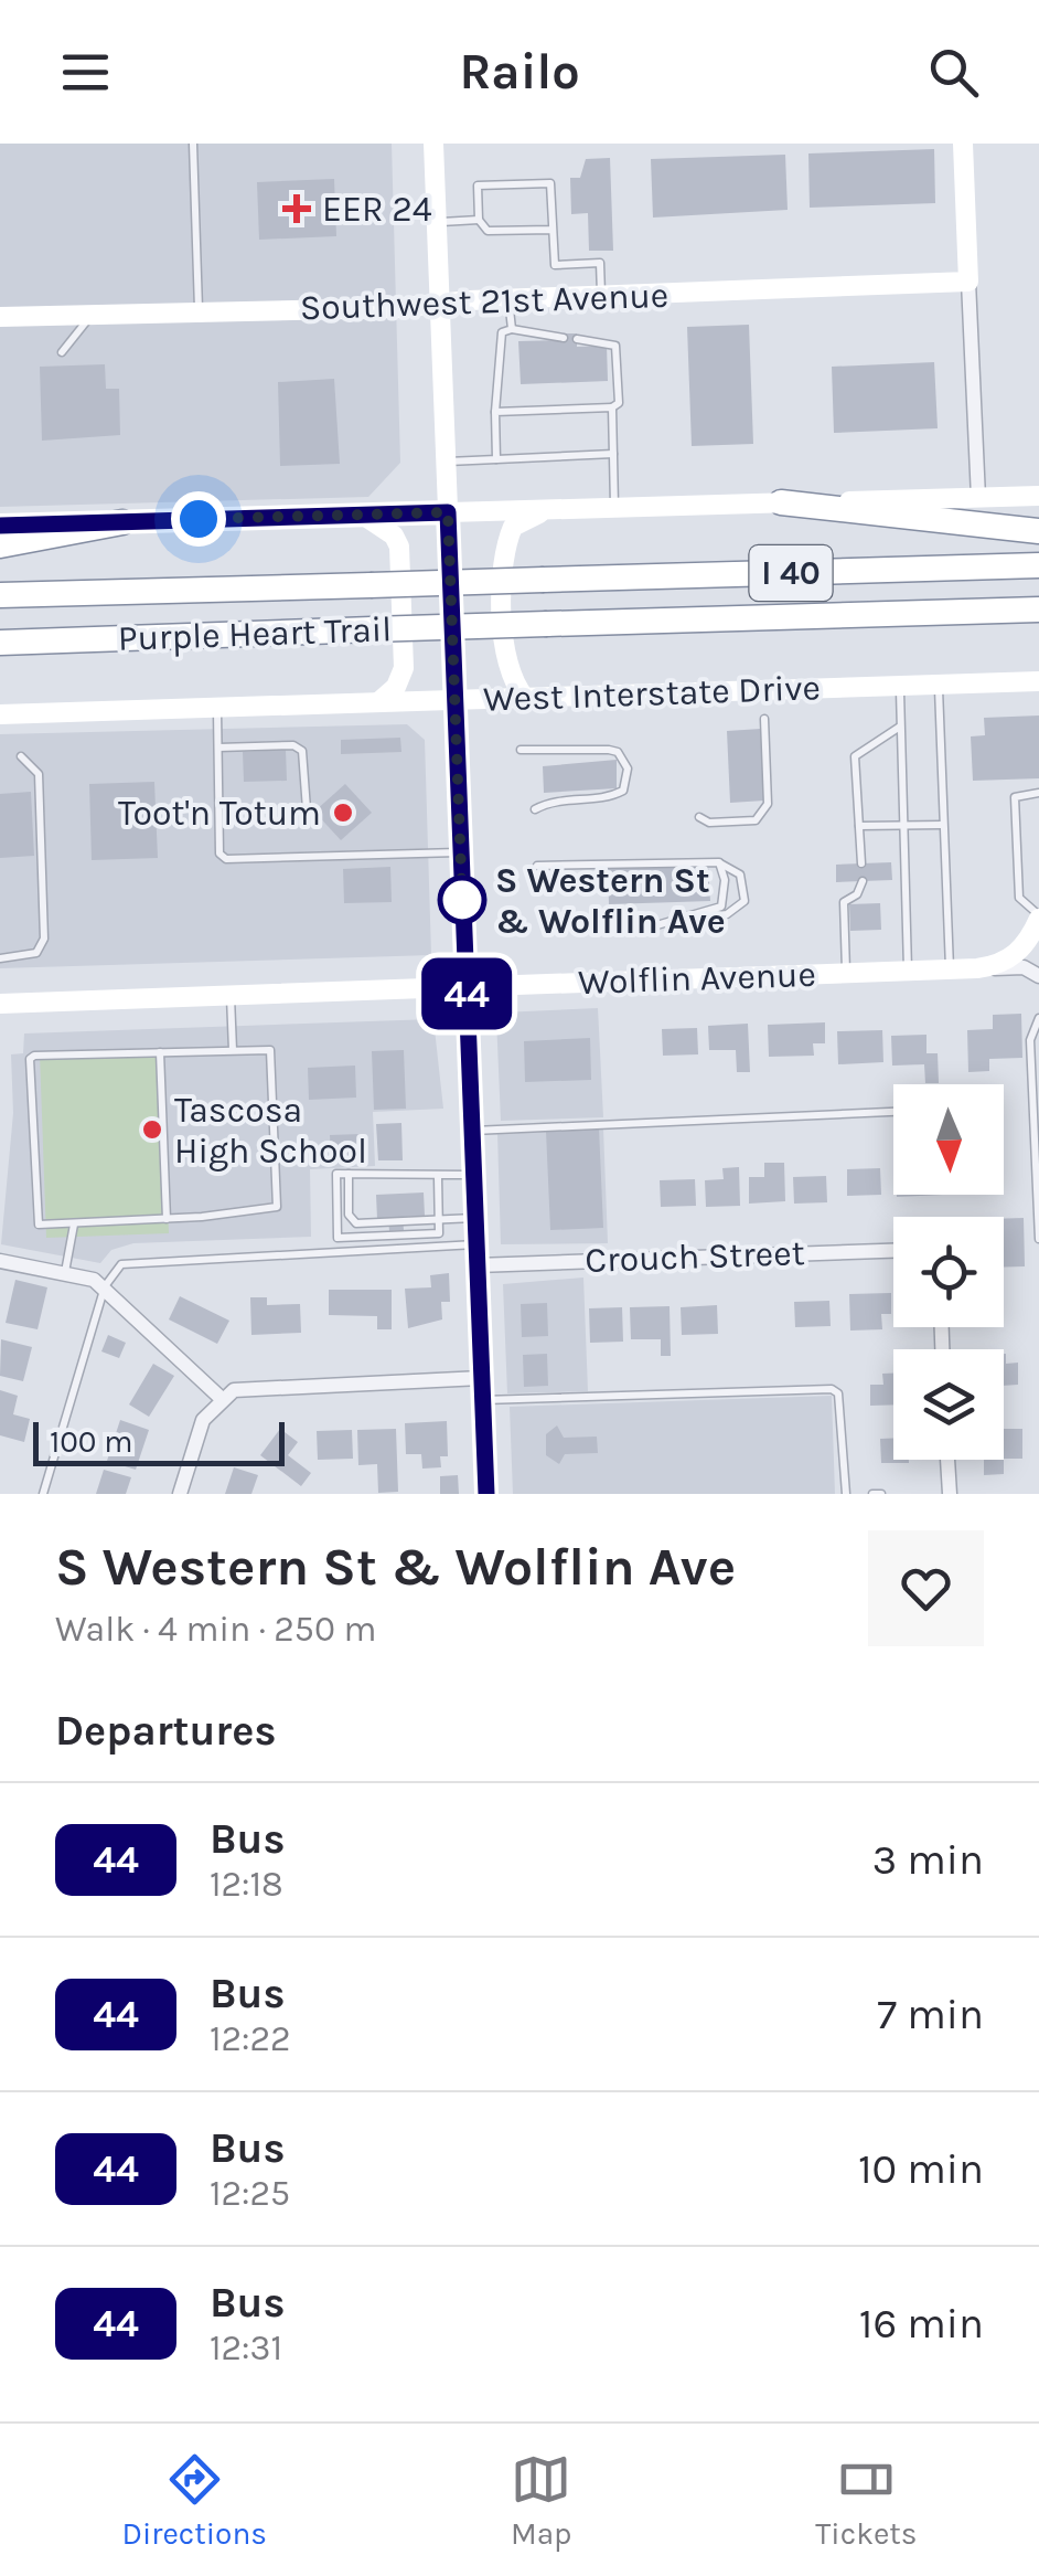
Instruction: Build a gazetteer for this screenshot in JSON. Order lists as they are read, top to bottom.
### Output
{
  "streets": {
    "highway": ["I 40", "Purple Heart Trail"],
    "main road": ["Southwest 21st Avenue", "West Interstate Drive", "Wolflin Avenue"],
    "street": ["Crouch Street"]
  },
  "places": {
    "health": ["EER 24"],
    "other": ["Toot'n Totum", "S Western St & Wolflin Ave", "Tascosa High School"]
  },
  "lines": ["bus line 44"],
  "scale_bar": "100 m",
  "north": "bottom",
  "page": {
    "header": "Railo",
    "on_map": "44",
    "scale": "100 m",
    "heading": [
      ["S Western St & Wolflin Ave", "Walk · 4 min · 250 m"],
      "Departures"
    ],
    "list": [
      {
        "mark": "44",
        "name": "Bus",
        "note": "12:18",
        "value": "3 min"
      },
      {
        "mark": "44",
        "name": "Bus",
        "note": "12:22",
        "value": "7 min"
      },
      {
        "mark": "44",
        "name": "Bus",
        "note": "12:25",
        "value": "10 min"
      },
      {
        "mark": "44",
        "name": "Bus",
        "note": "12:31",
        "value": "16 min"
      }
    ],
    "tabs": ["Directions", "Map", "Tickets"]
  }
}
